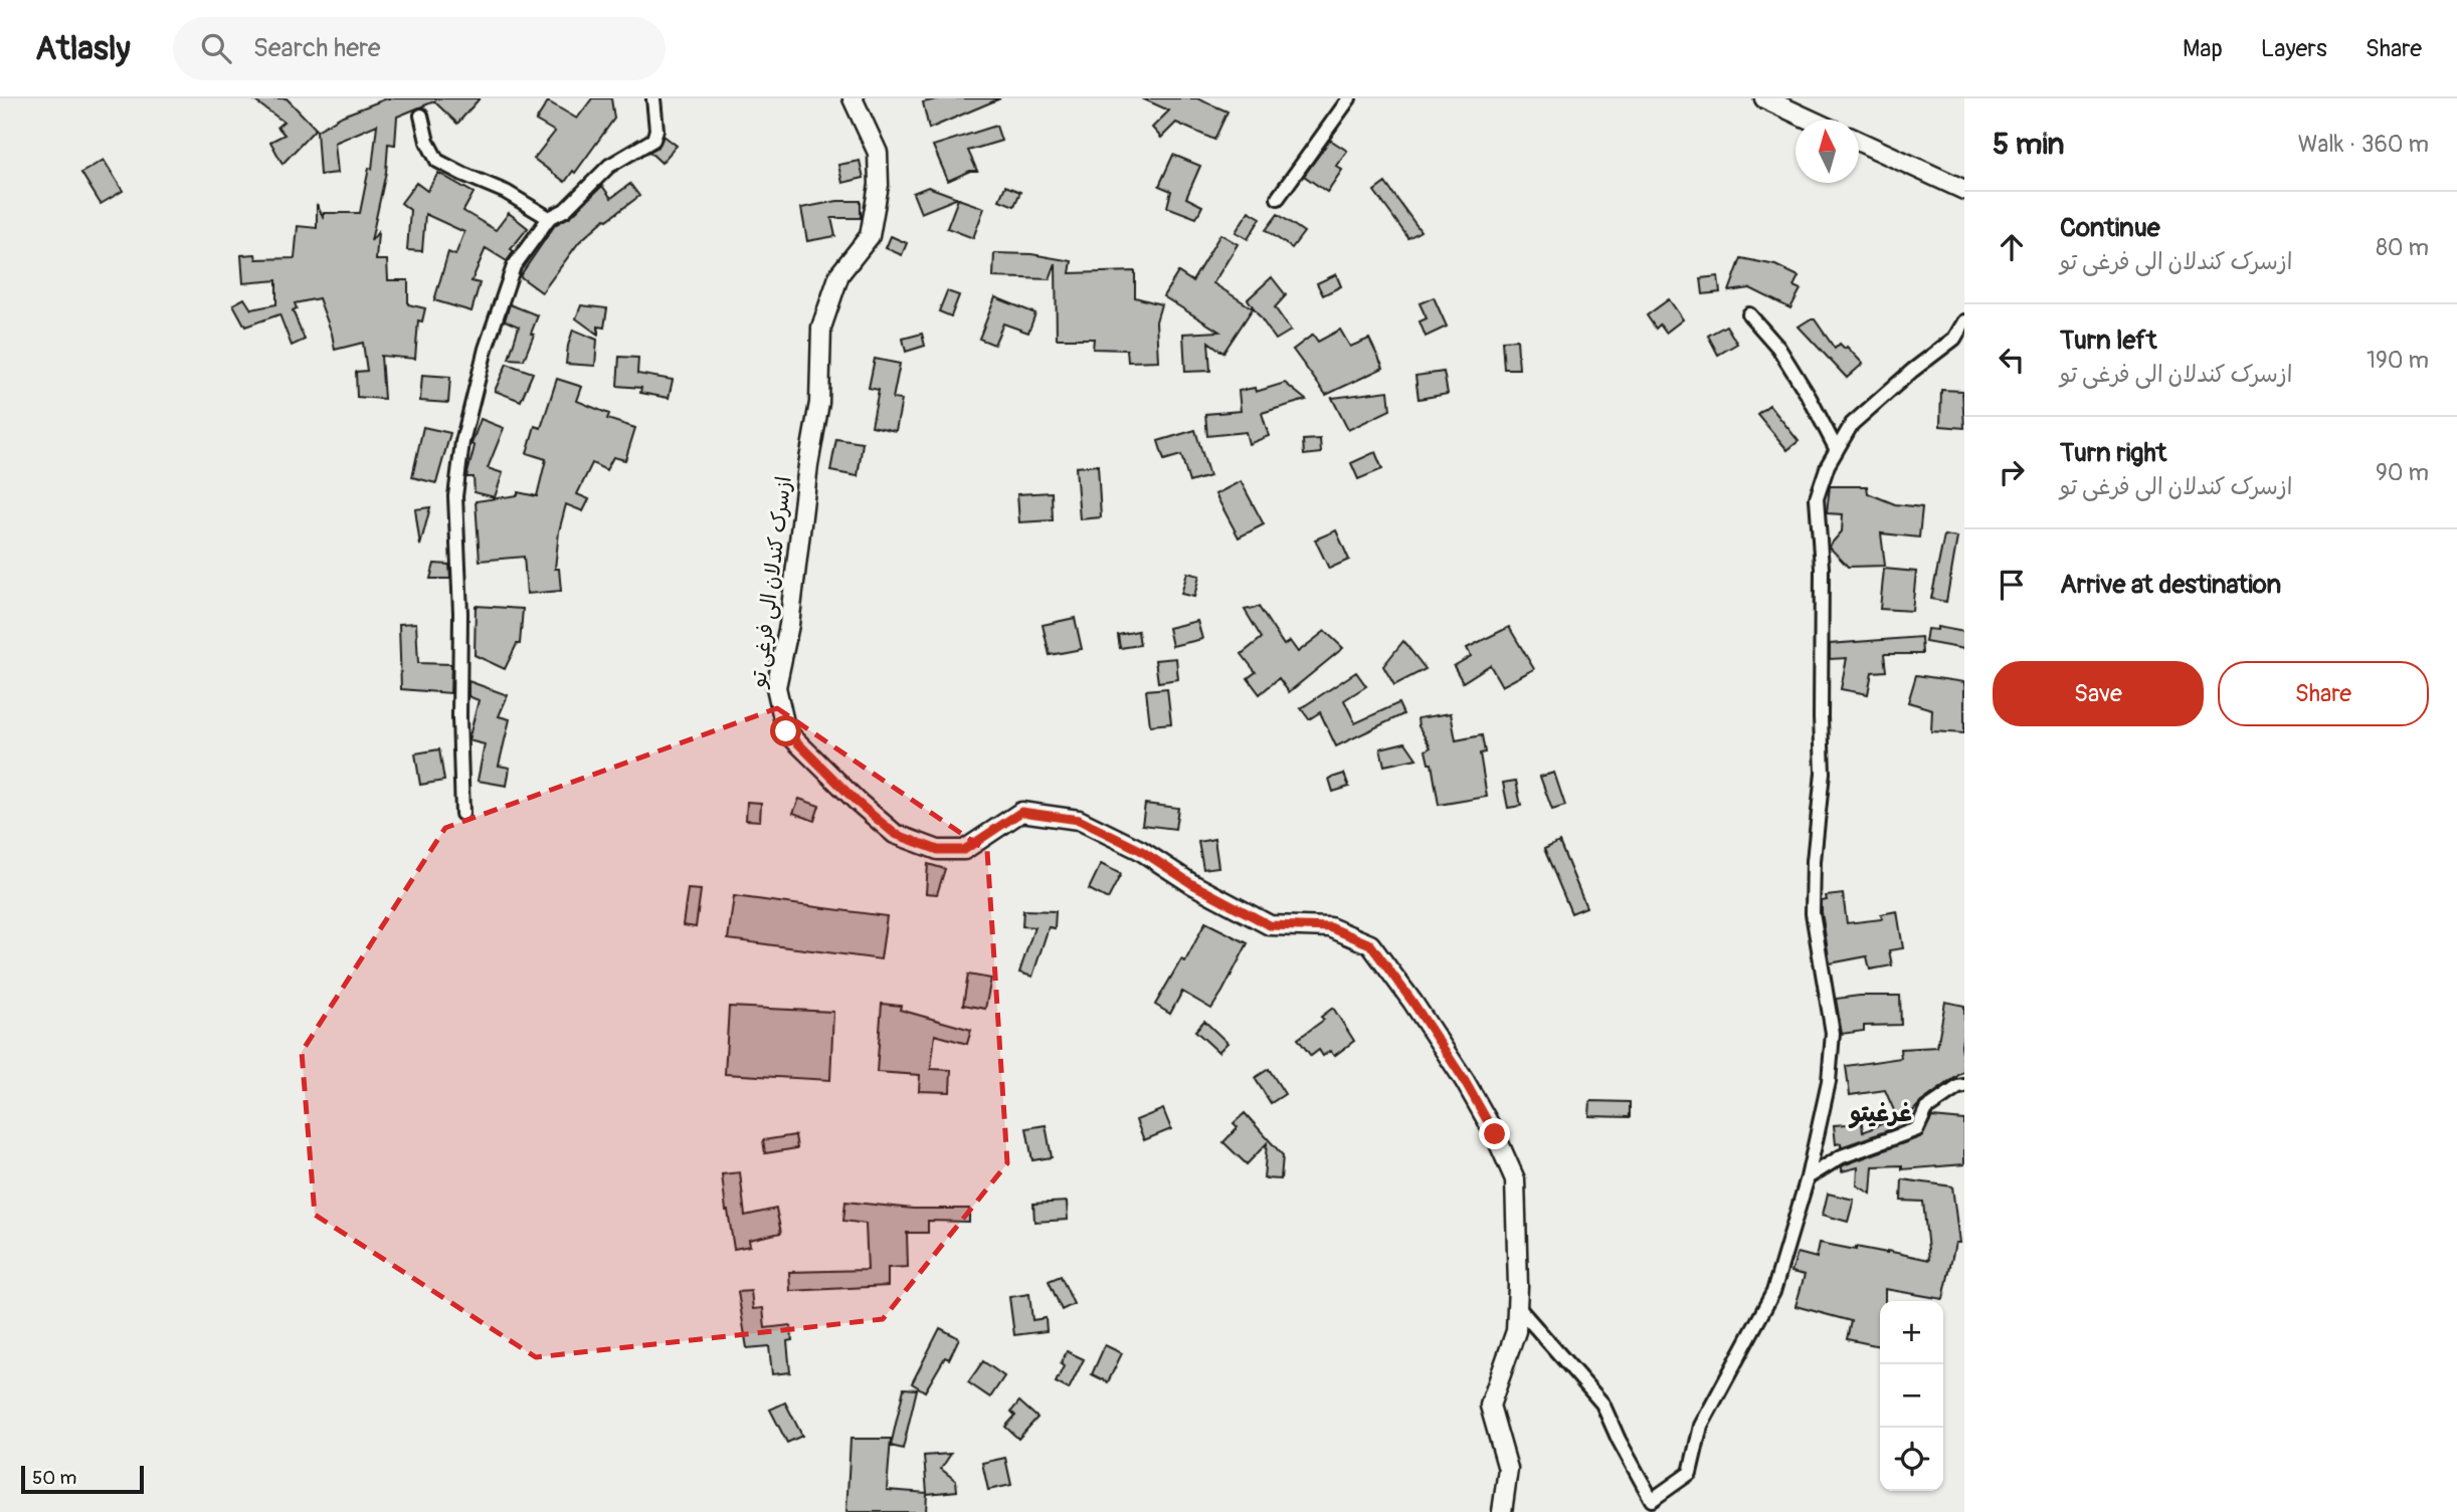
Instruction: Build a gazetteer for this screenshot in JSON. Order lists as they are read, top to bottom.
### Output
{
  "streets": {
    "street": ["ازسرک کندلان الی فرغی تو"]
  },
  "districts": ["غرغیتو"],
  "scale_bar": "50 m",
  "north": "top",
  "page": {
    "header": "Atlasly",
    "search": "Search here",
    "nav": ["Map", "Layers", "Share"],
    "heading": ["5 min", "Walk · 360 m"],
    "list": [
      ["Continue", "ازسرک کندلان الی فرغی تو", "80 m"],
      ["Turn left", "ازسرک کندلان الی فرغی تو", "190 m"],
      ["Turn right", "ازسرک کندلان الی فرغی تو", "90 m"],
      "Arrive at destination"
    ],
    "buttons": ["Save", "Share"],
    "map_buttons": ["+", "−"],
    "scale": "50 m"
  }
}
